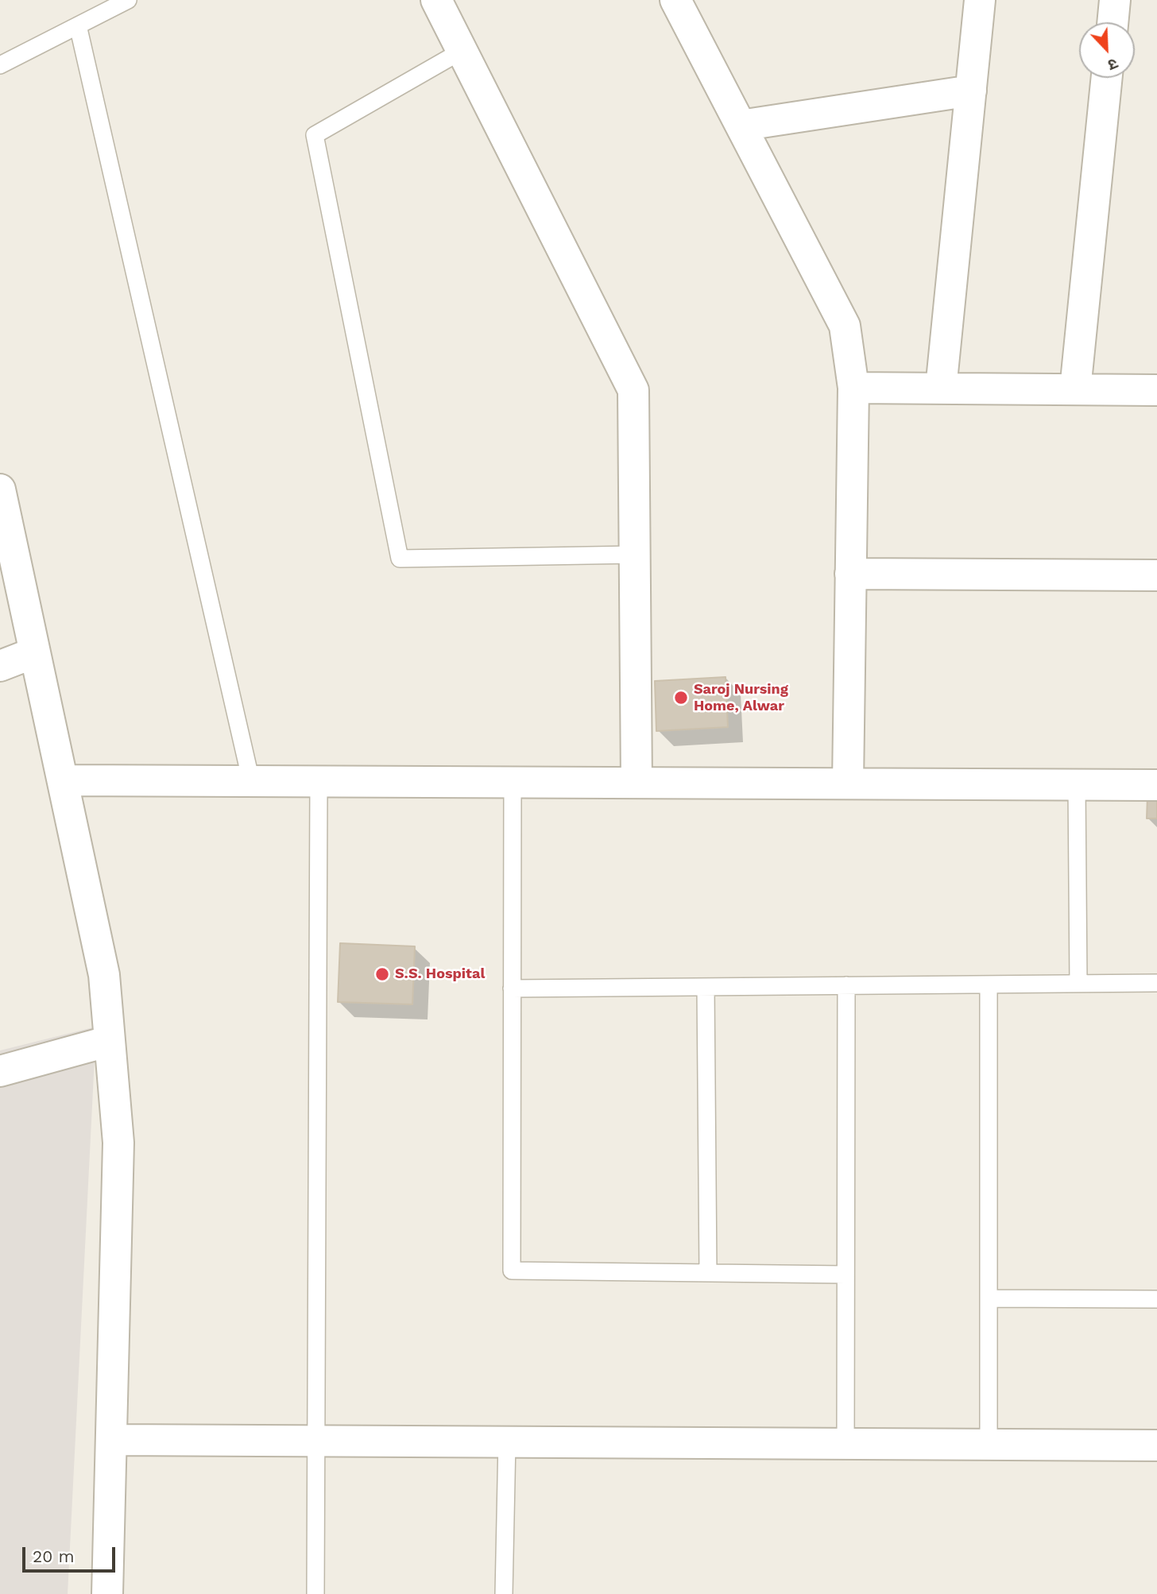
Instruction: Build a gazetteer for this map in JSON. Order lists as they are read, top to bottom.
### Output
{
  "places": ["Saroj Nursing Home, Alwar", "S.S. Hospital"],
  "scale_bar": "20 m",
  "north": "bottom right"
}
